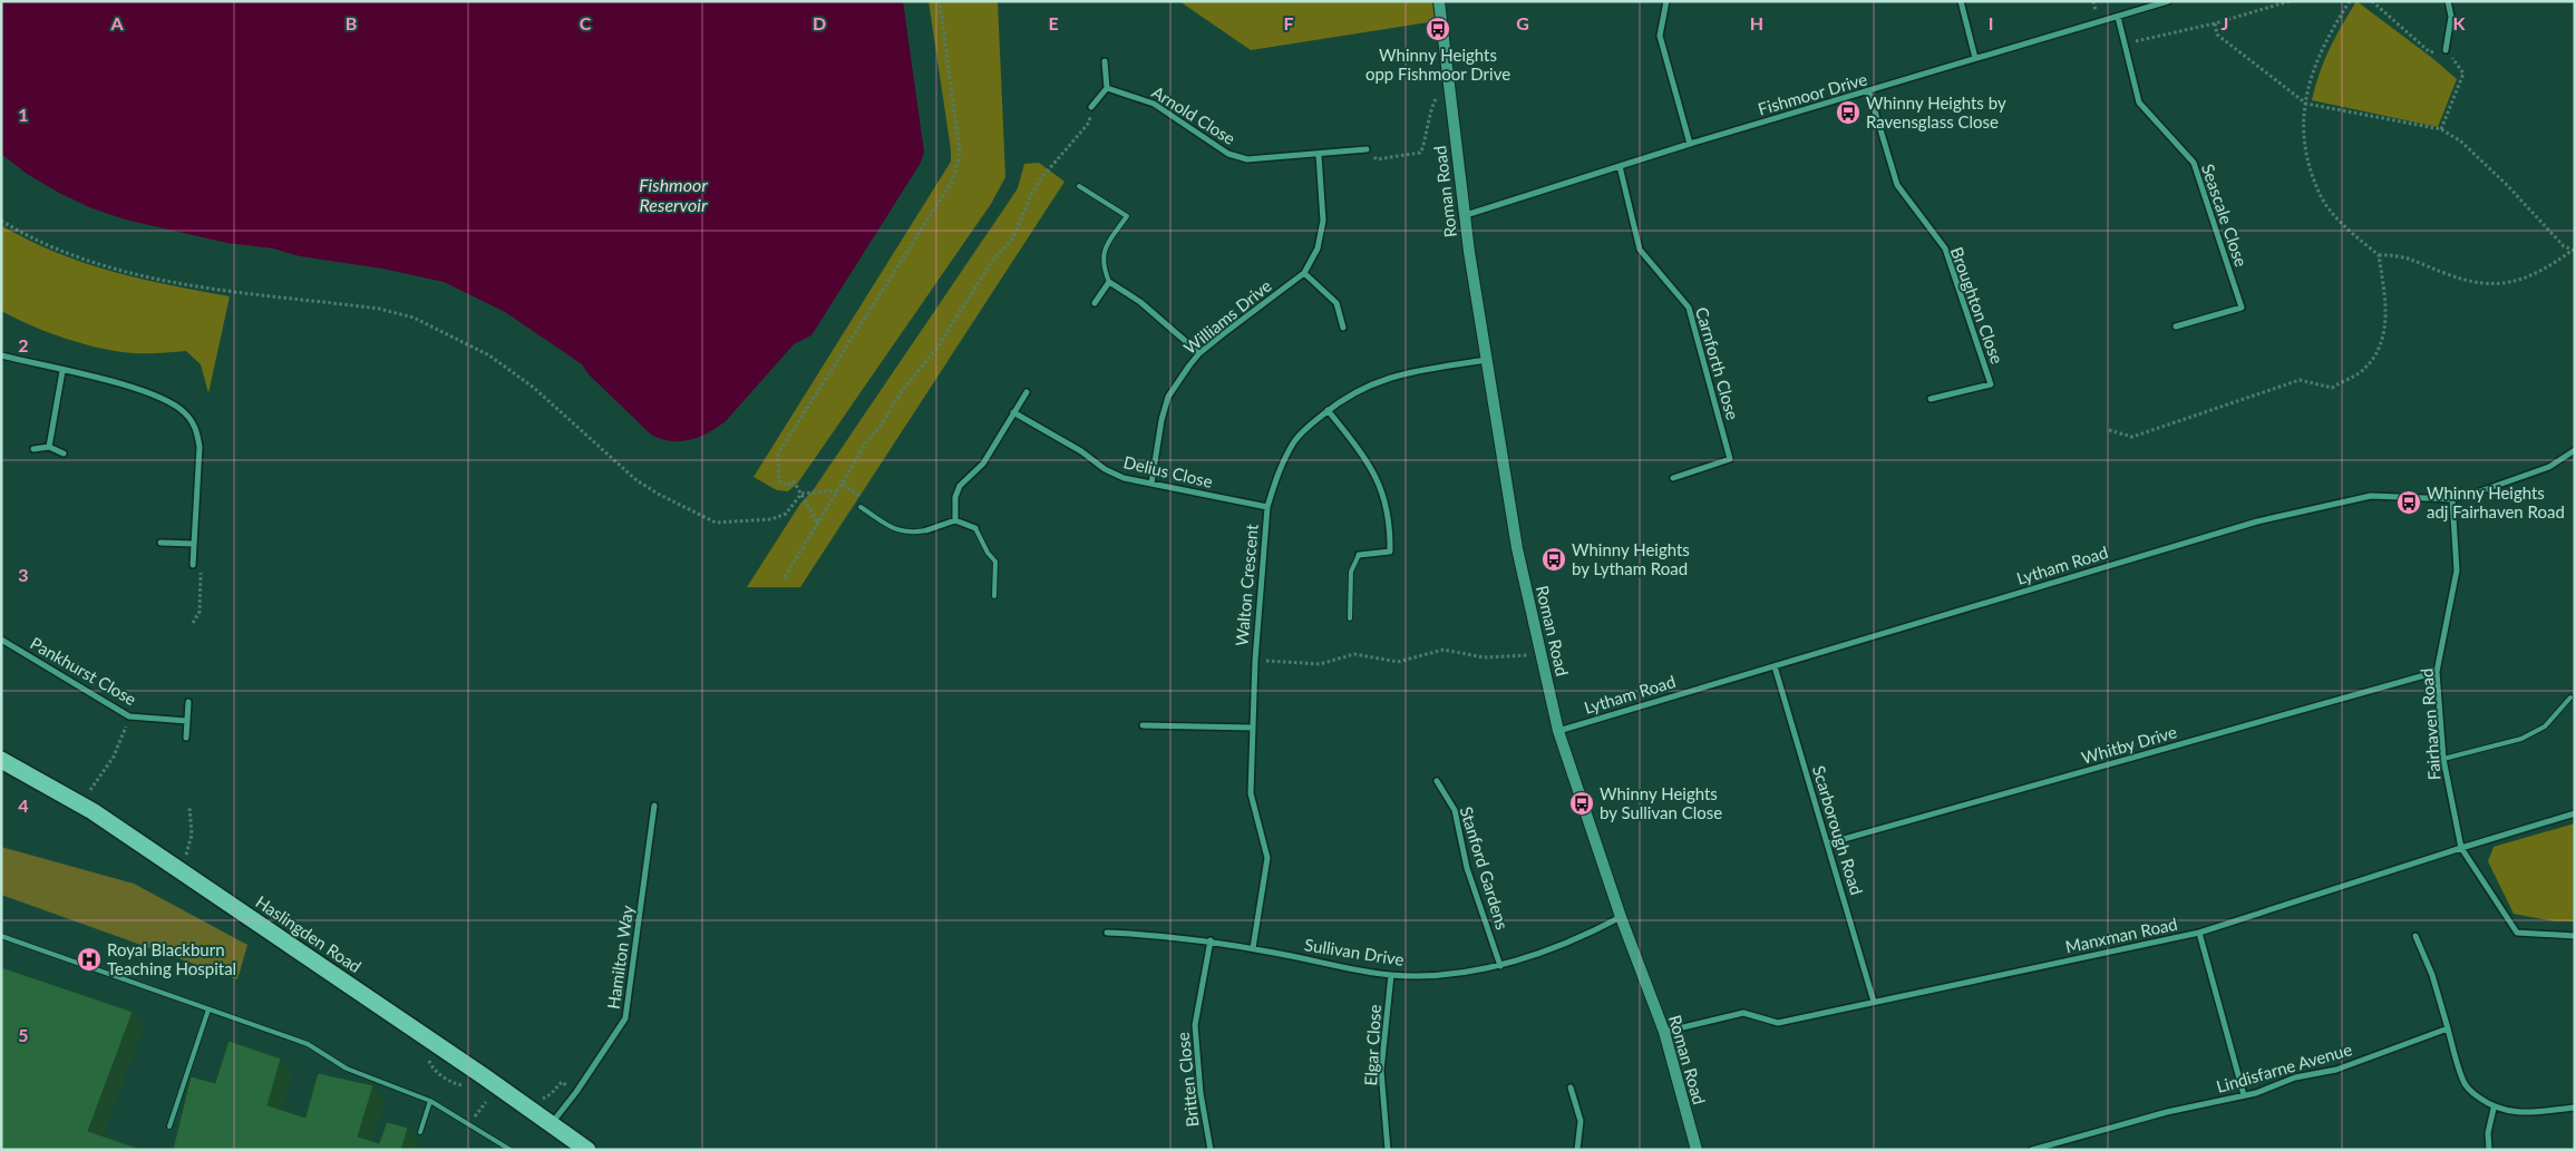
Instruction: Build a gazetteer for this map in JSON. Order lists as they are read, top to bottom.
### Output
{
  "streets": {
    "highway": ["Haslingden Road"],
    "street": [
      "Fishmoor Drive",
      "Arnold Close",
      "Roman Road",
      "Seascale Close",
      "Broughton Close",
      "Williams Drive",
      "Carnforth Close",
      "Delius Close",
      "Lytham Road",
      "Walton Crescent",
      "Pankhurst Close",
      "Fairhaven Road",
      "Whitby Drive",
      "Scarborough Road",
      "Stanford Gardens",
      "Manxman Road",
      "Sullivan Drive",
      "Hamilton Way",
      "Elgar Close",
      "Lindisfarne Avenue",
      "Britten Close"
    ]
  },
  "crossings": [
    ["Fishmoor Drive", "Roman Road"],
    ["Fishmoor Drive", "Seascale Close"],
    ["Fishmoor Drive", "Broughton Close"],
    ["Fishmoor Drive", "Carnforth Close"],
    ["Arnold Close", "Williams Drive"],
    ["Roman Road", "Lytham Road"],
    ["Roman Road", "Walton Crescent"],
    ["Roman Road", "Manxman Road"],
    ["Roman Road", "Sullivan Drive"],
    ["Williams Drive", "Delius Close"],
    ["Delius Close", "Walton Crescent"],
    ["Lytham Road", "Fairhaven Road"],
    ["Lytham Road", "Scarborough Road"],
    ["Walton Crescent", "Sullivan Drive"],
    ["Fairhaven Road", "Whitby Drive"],
    ["Fairhaven Road", "Manxman Road"],
    ["Whitby Drive", "Scarborough Road"],
    ["Scarborough Road", "Manxman Road"],
    ["Stanford Gardens", "Sullivan Drive"],
    ["Haslingden Road", "Hamilton Way"],
    ["Sullivan Drive", "Elgar Close"],
    ["Sullivan Drive", "Britten Close"]
  ],
  "water": ["Fishmoor Reservoir"],
  "places": {
    "bus stop": [
      "Whinny Heights opp Fishmoor Drive",
      "Whinny Heights by Ravensglass Close",
      "Whinny Heights adj Fairhaven Road",
      "Whinny Heights by Lytham Road",
      "Whinny Heights by Sullivan Close"
    ],
    "hospital": ["Royal Blackburn Teaching Hospital"]
  },
  "grid": {
    "columns": [
      "A",
      "B",
      "C",
      "D",
      "E",
      "F",
      "G",
      "H",
      "I",
      "J",
      "K"
    ],
    "rows": [
      "1",
      "2",
      "3",
      "4",
      "5"
    ]
  }
}
